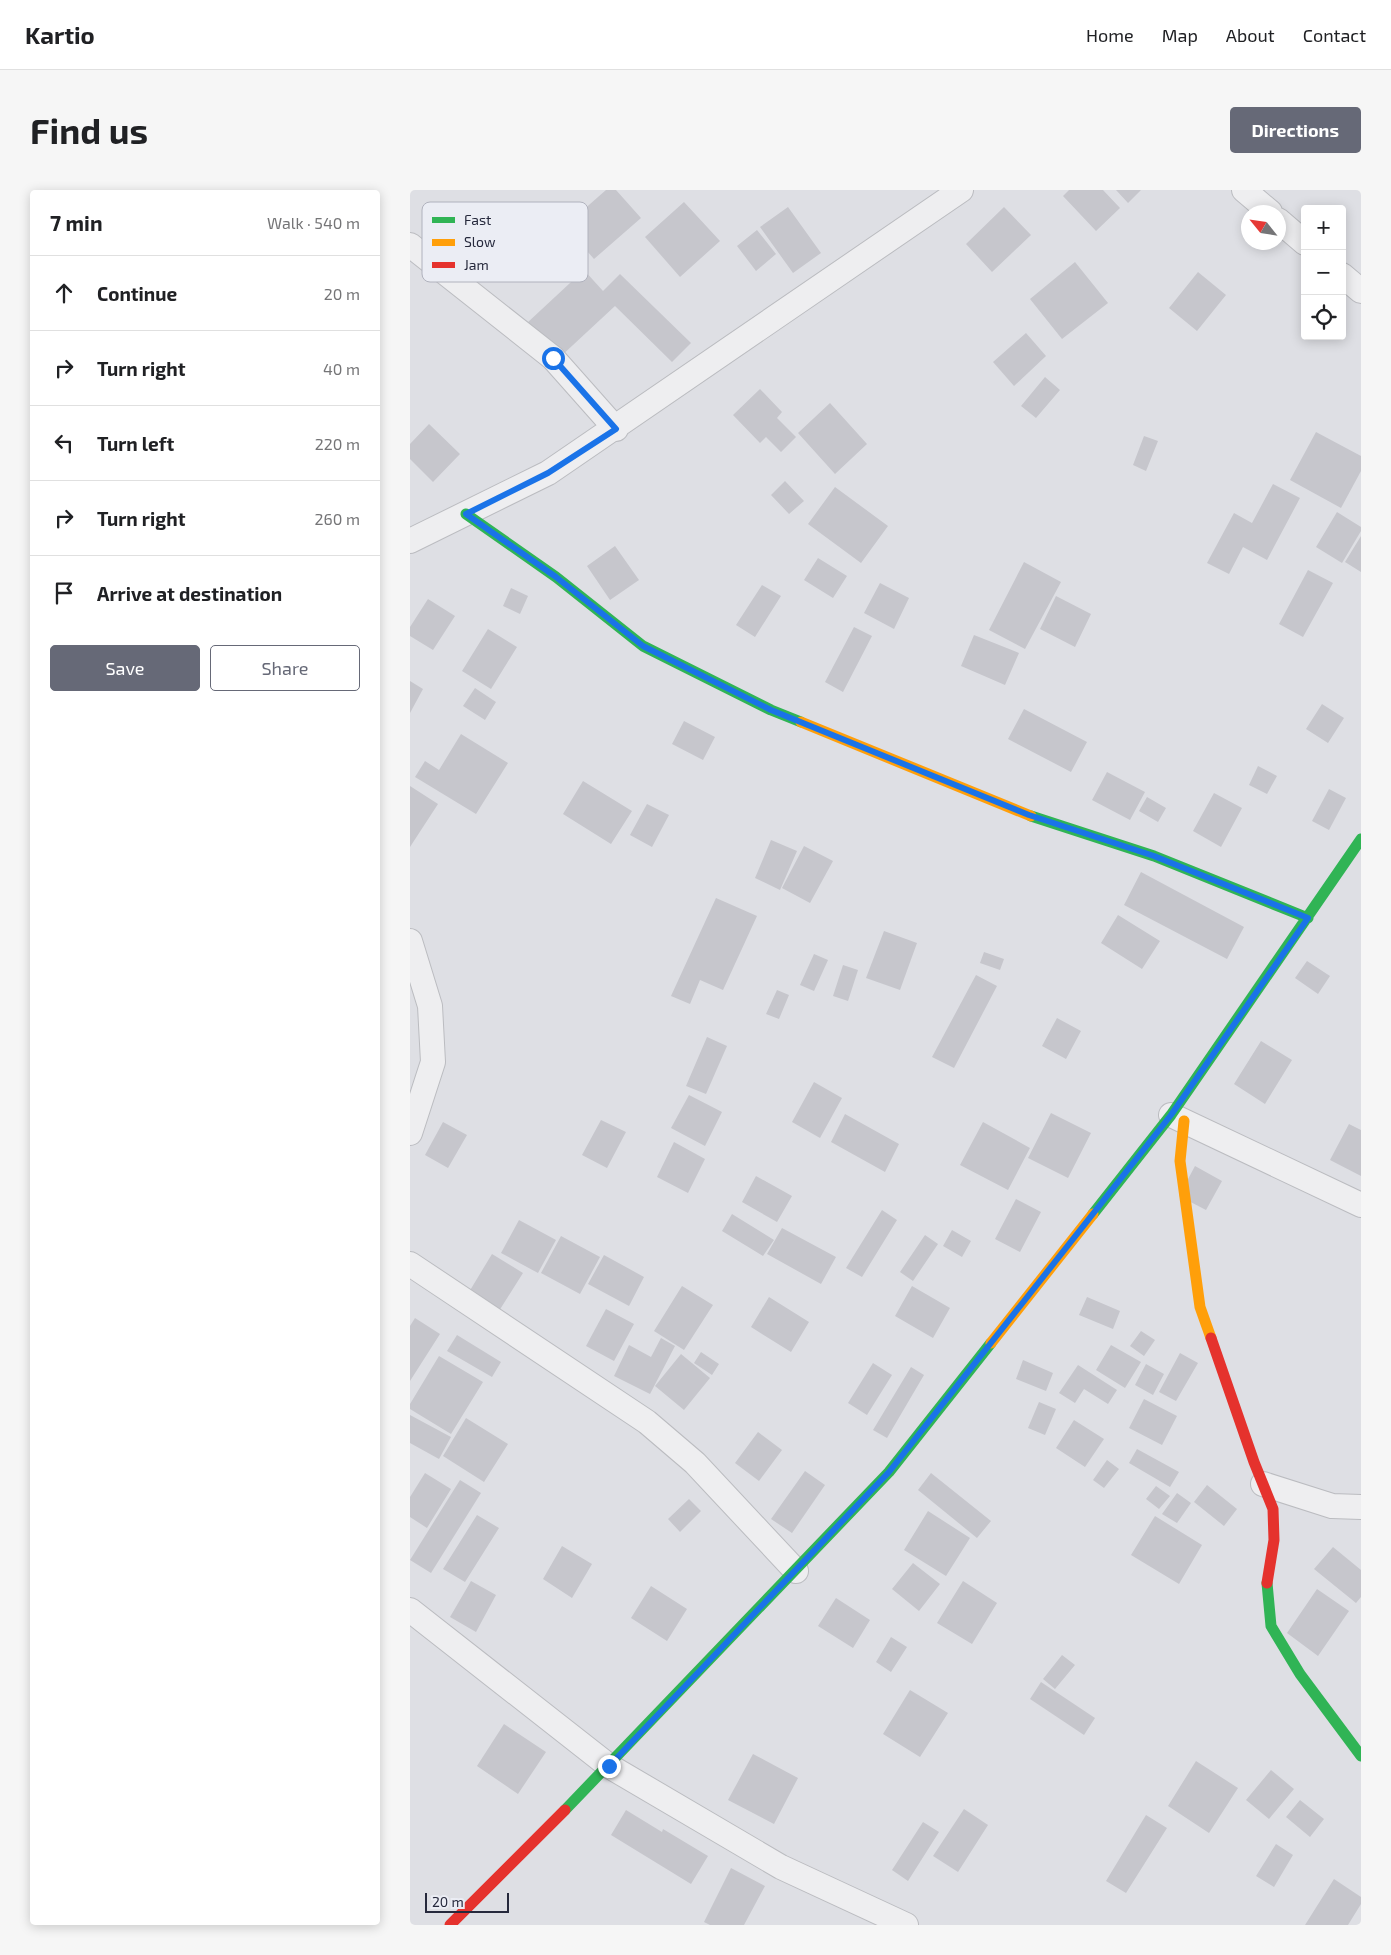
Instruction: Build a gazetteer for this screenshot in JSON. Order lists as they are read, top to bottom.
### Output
{
  "legend": ["Fast", "Slow", "Jam"],
  "scale_bar": "20 m",
  "north": "top left",
  "page": {
    "header": "Kartio",
    "nav": [
      "Home",
      "Map",
      "About",
      "Contact"
    ],
    "buttons": [
      "Directions",
      ["Save", "Share"]
    ],
    "title": "Find us",
    "heading": ["7 min", "Walk · 540 m"],
    "map_buttons": ["+", "−"],
    "list": [
      ["Continue", "20 m"],
      ["Turn right", "40 m"],
      ["Turn left", "220 m"],
      ["Turn right", "260 m"],
      "Arrive at destination"
    ],
    "scale": "20 m"
  }
}
